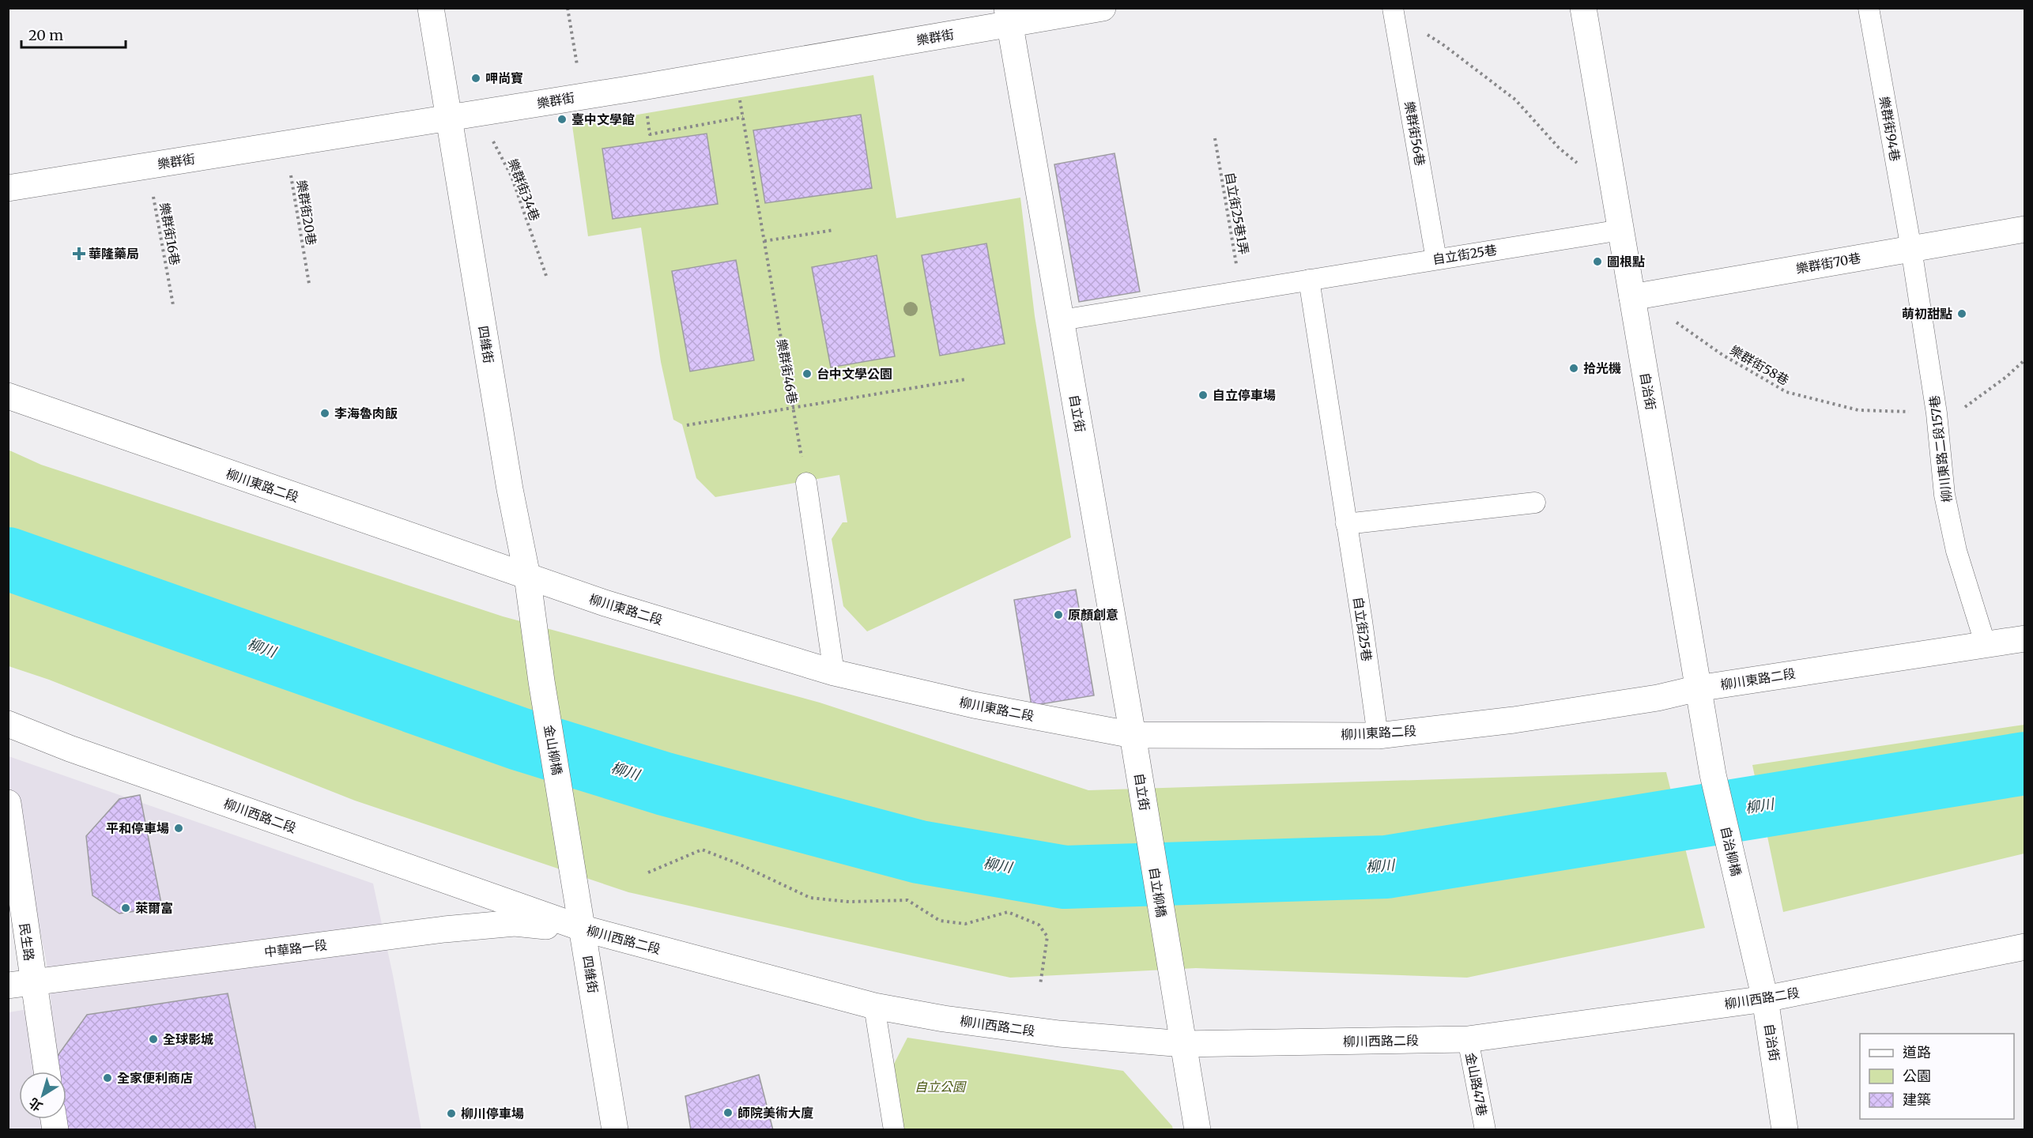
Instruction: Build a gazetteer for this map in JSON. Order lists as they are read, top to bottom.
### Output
{
  "streets": {
    "street": [
      "樂群街",
      "樂群街70巷",
      "四維街",
      "自治街",
      "自立街",
      "柳川東路二段",
      "金山柳橋",
      "柳川西路二段",
      "自治柳橋",
      "自立柳橋",
      "民生路",
      "中華路一段"
    ],
    "lane": [
      "樂群街94巷",
      "樂群街56巷",
      "自立街25巷",
      "柳川東路二段157巷",
      "金山路47巷"
    ],
    "path": [
      "樂群街34巷",
      "樂群街20巷",
      "自立街25巷1弄",
      "樂群街16巷",
      "樂群街58巷",
      "樂群街46巷"
    ]
  },
  "crossings": [
    ["樂群街", "樂群街34巷"],
    ["樂群街", "樂群街20巷"],
    ["樂群街", "樂群街16巷"],
    ["樂群街", "四維街"],
    ["樂群街", "樂群街46巷"],
    ["樂群街", "自立街"],
    ["樂群街94巷", "樂群街70巷"],
    ["樂群街94巷", "柳川東路二段157巷"],
    ["樂群街56巷", "自立街25巷"],
    ["自立街25巷1弄", "自立街25巷"],
    ["自立街25巷", "自治街"],
    ["自立街25巷", "自立街"],
    ["自立街25巷", "柳川東路二段"],
    ["樂群街70巷", "樂群街58巷"],
    ["樂群街70巷", "自治街"],
    ["樂群街70巷", "柳川東路二段157巷"],
    ["四維街", "柳川東路二段"],
    ["四維街", "金山柳橋"],
    ["四維街", "柳川西路二段"],
    ["四維街", "中華路一段"],
    ["樂群街58巷", "自治街"],
    ["樂群街58巷", "柳川東路二段157巷"],
    ["自治街", "柳川東路二段"],
    ["自治街", "柳川西路二段"],
    ["自治街", "自治柳橋"],
    ["自立街", "柳川東路二段"],
    ["自立街", "自立柳橋"],
    ["柳川東路二段157巷", "柳川東路二段"],
    ["柳川西路二段", "自立柳橋"],
    ["柳川西路二段", "中華路一段"],
    ["柳川西路二段", "金山路47巷"],
    ["民生路", "中華路一段"]
  ],
  "water": ["柳川"],
  "parks": ["自立公園"],
  "places": {
    "other": [
      "呷尚寶",
      "臺中文學館",
      "圖根點",
      "萌初甜點",
      "拾光機",
      "台中文學公園",
      "自立停車場",
      "李海魯肉飯",
      "原顏創意",
      "平和停車場",
      "萊爾富",
      "全球影城",
      "全家便利商店",
      "師院美術大廈",
      "柳川停車場"
    ],
    "health": ["華隆藥局"]
  },
  "legend": ["道路", "公園", "建築"],
  "scale_bar": "20 m",
  "north": "bottom left"
}
